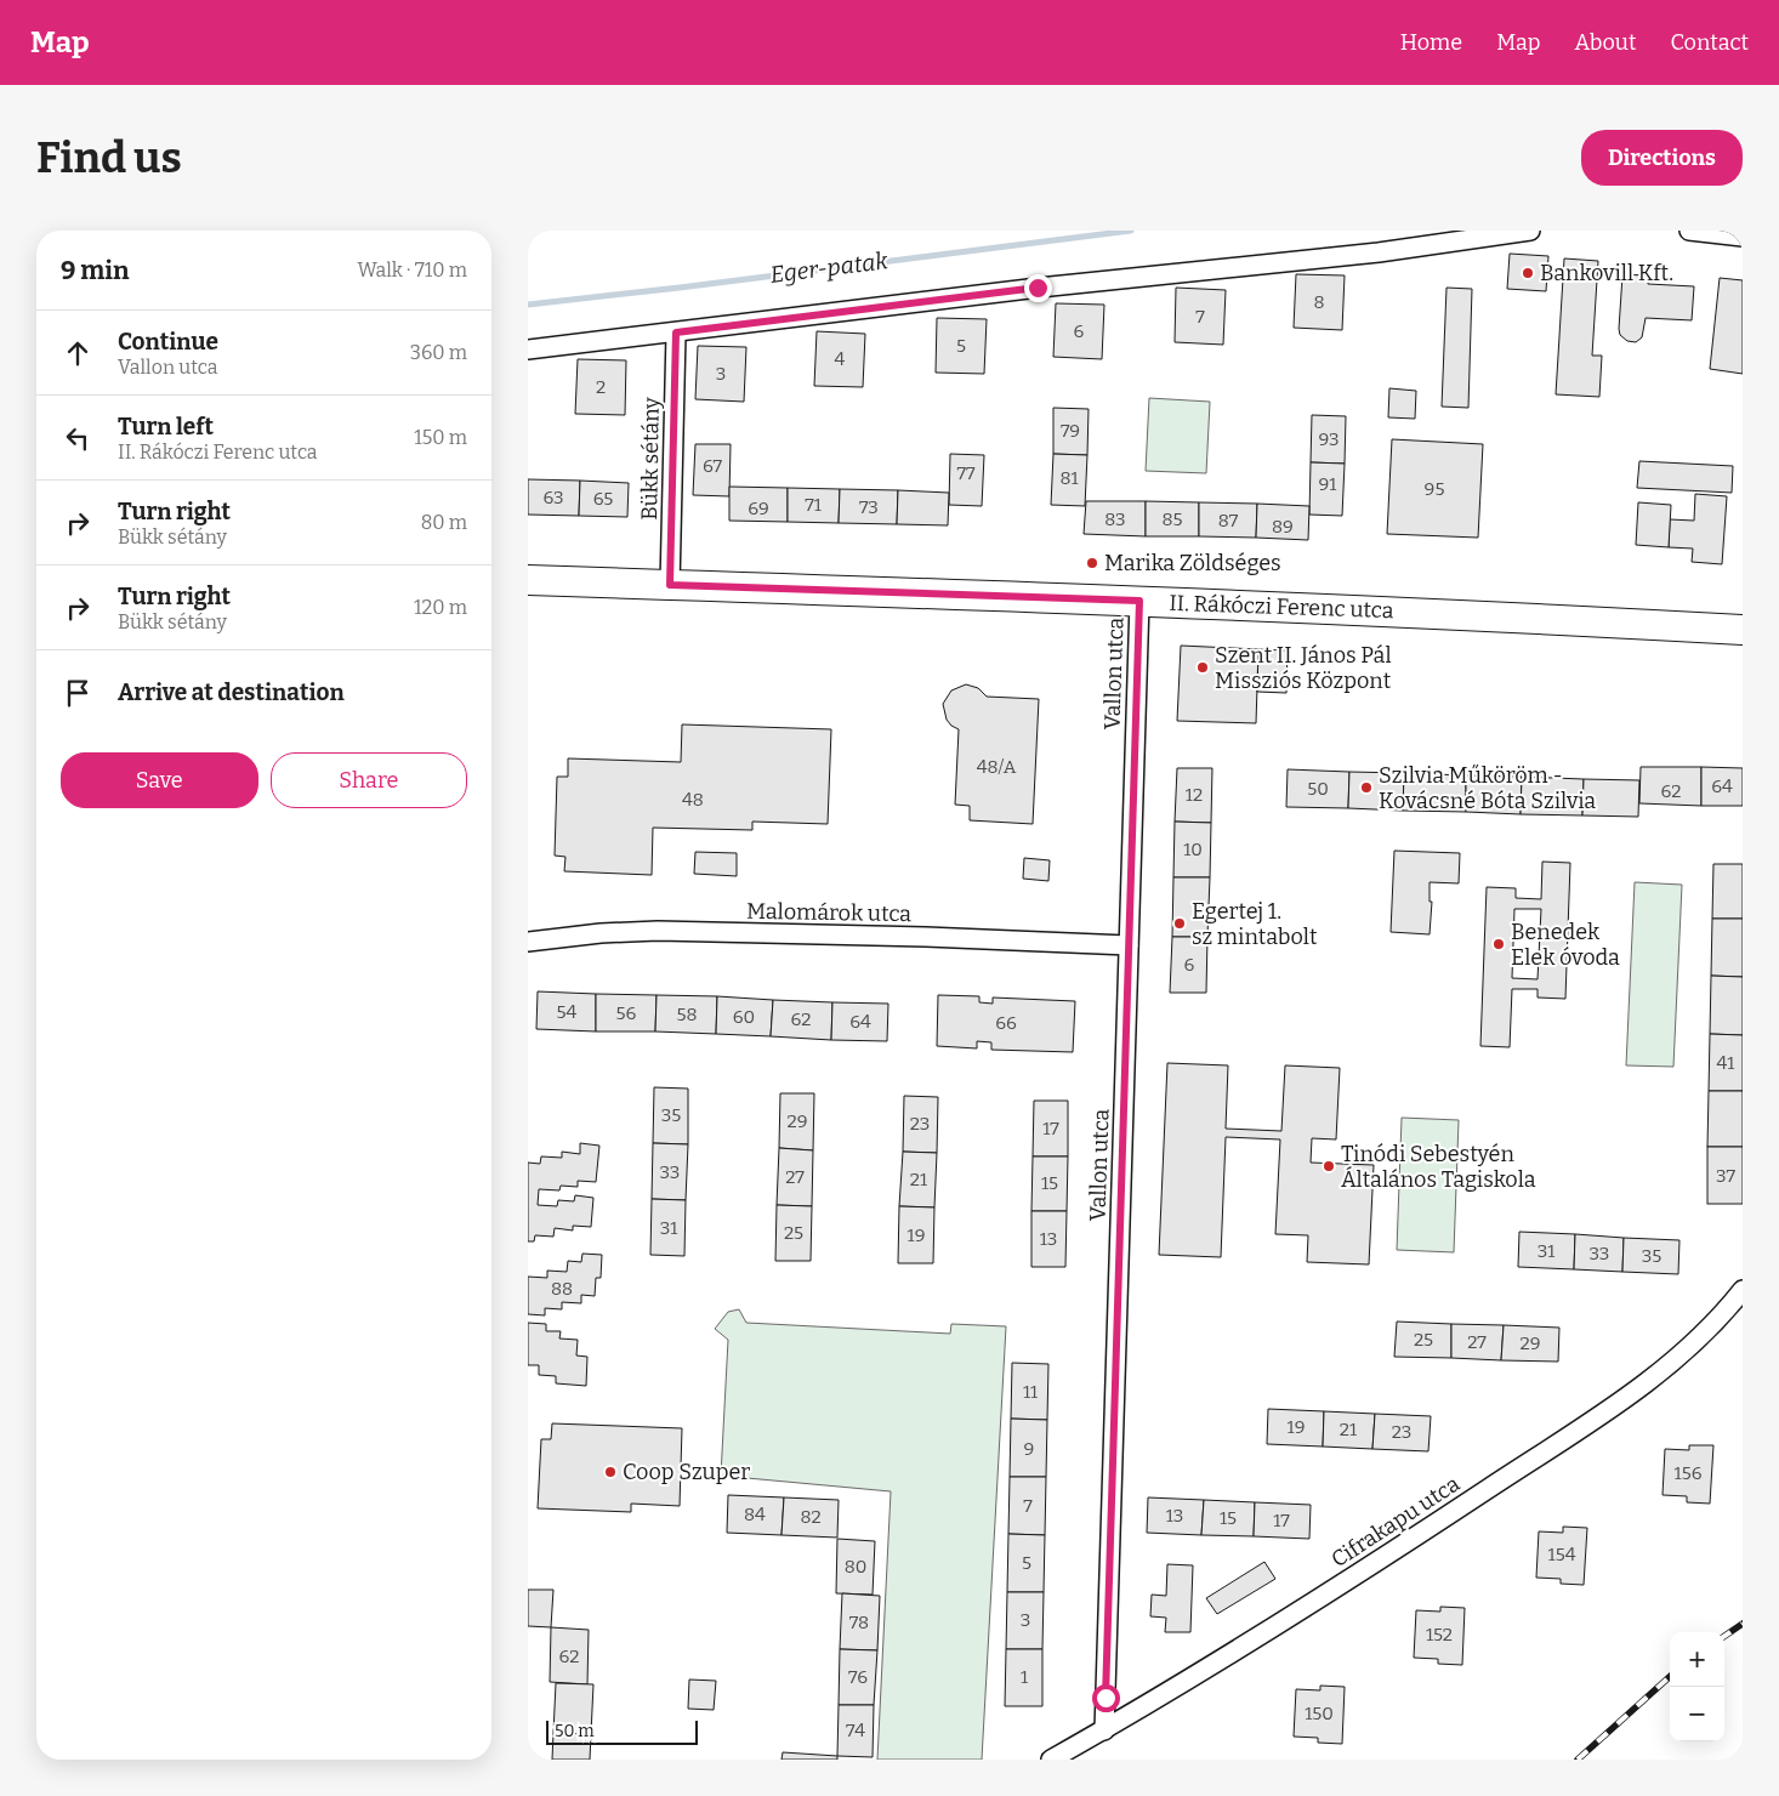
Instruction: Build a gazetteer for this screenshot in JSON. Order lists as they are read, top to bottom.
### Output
{
  "streets": {
    "main road": ["II. Rákóczi Ferenc utca"],
    "street": [
      "Bükk sétány",
      "Vallon utca",
      "Malomárok utca",
      "Cifrakapu utca"
    ]
  },
  "crossings": [
    ["Bükk sétány", "II. Rákóczi Ferenc utca"],
    ["II. Rákóczi Ferenc utca", "Vallon utca"],
    ["Vallon utca", "Malomárok utca"],
    ["Vallon utca", "Cifrakapu utca"]
  ],
  "water": ["Eger-patak"],
  "places": [
    "Bankovill Kft.",
    "Marika Zöldséges",
    "Szent II. János Pál Missziós Központ",
    "Szilvia Műköröm - Kovácsné Bóta Szilvia",
    "Egertej 1. sz mintabolt",
    "Benedek Elek óvoda",
    "Tinódi Sebestyén Általános Tagiskola",
    "Coop Szuper"
  ],
  "house_numbers": [
    "8",
    "7",
    "6",
    "5",
    "4",
    "3",
    "2",
    "79",
    "93",
    "67",
    "77",
    "81",
    "91",
    "95",
    "63",
    "65",
    "71",
    "73",
    "69",
    "83",
    "85",
    "87",
    "89",
    "48/A",
    "64",
    "50",
    "62",
    "12",
    "48",
    "10",
    "6",
    "54",
    "56",
    "58",
    "60",
    "62",
    "64",
    "66",
    "41",
    "35",
    "29",
    "23",
    "17",
    "33",
    "37",
    "27",
    "21",
    "15",
    "31",
    "25",
    "19",
    "13",
    "31",
    "33",
    "35",
    "88",
    "25",
    "27",
    "29",
    "11",
    "19",
    "21",
    "23",
    "9",
    "156",
    "7",
    "84",
    "13",
    "82",
    "15",
    "17",
    "154",
    "5",
    "80",
    "3",
    "78",
    "152",
    "62",
    "76",
    "1",
    "150",
    "74"
  ],
  "scale_bar": "50 m",
  "page": {
    "header": "Map",
    "nav": [
      "Home",
      "Map",
      "About",
      "Contact"
    ],
    "buttons": [
      "Directions",
      ["Save", "Share"]
    ],
    "title": "Find us",
    "heading": ["9 min", "Walk · 710 m"],
    "list": [
      ["Continue", "Vallon utca", "360 m"],
      ["Turn left", "II. Rákóczi Ferenc utca", "150 m"],
      ["Turn right", "Bükk sétány", "80 m"],
      ["Turn right", "Bükk sétány", "120 m"],
      "Arrive at destination"
    ],
    "map_buttons": ["+", "−"],
    "scale": "50 m"
  }
}
